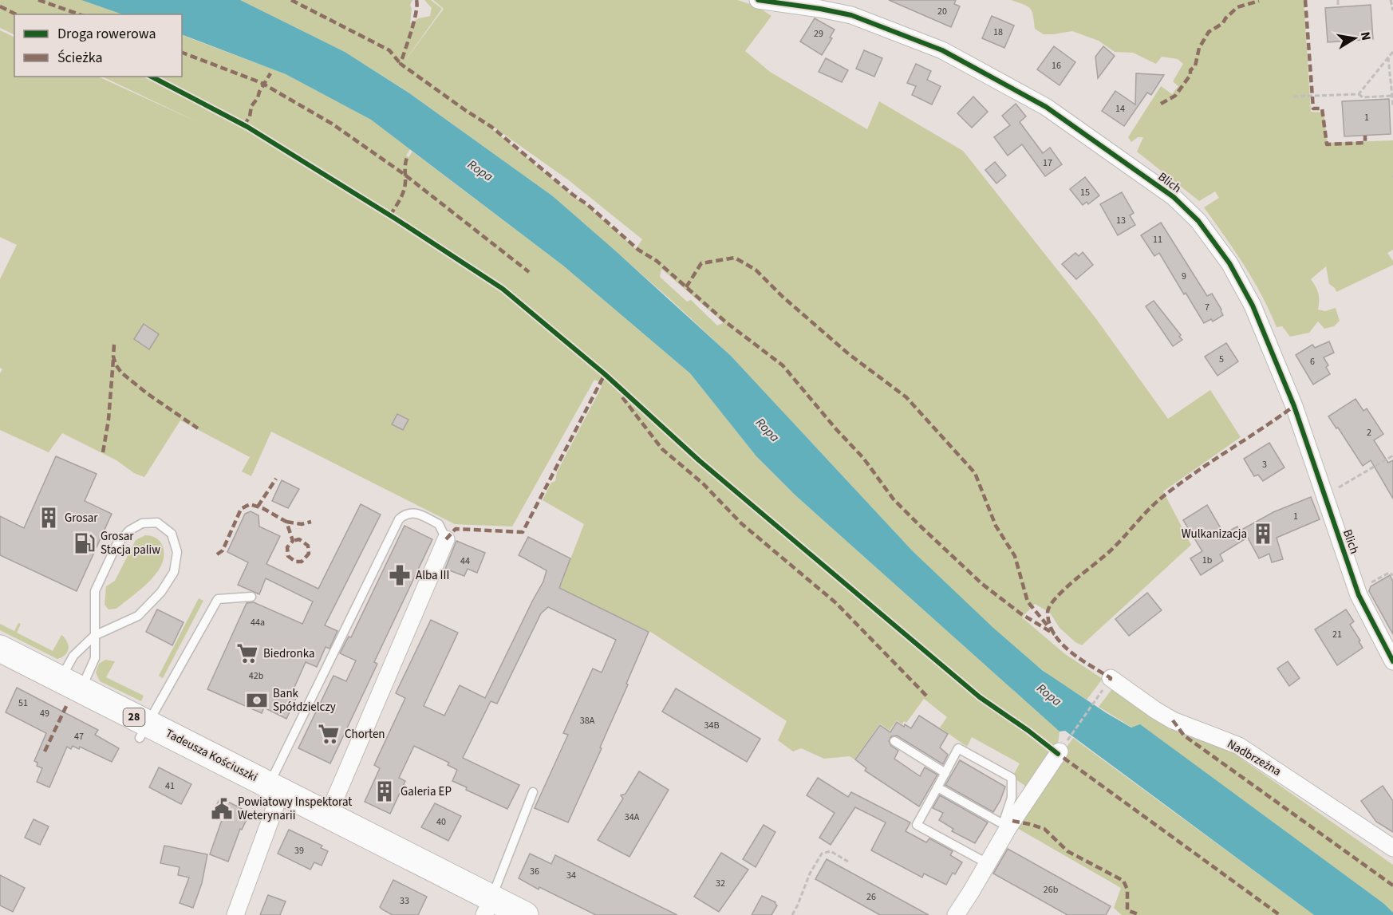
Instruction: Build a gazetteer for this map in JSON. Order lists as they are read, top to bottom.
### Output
{
  "streets": {
    "main road": ["28", "Tadeusza Kościuszki"],
    "street": ["Blich", "Nadbrzeżna"]
  },
  "water": ["Ropa"],
  "places": {
    "building": ["Grosar", "Wulkanizacja", "Galeria EP"],
    "fuel station": ["Grosar Stacja paliw"],
    "pharmacy": ["Alba III"],
    "supermarket": ["Biedronka", "Chorten"],
    "bank": ["Bank Spółdzielczy"],
    "public building": ["Powiatowy Inspektorat Weterynarii"]
  },
  "house_numbers": [
    "20",
    "18",
    "29",
    "16",
    "14",
    "1",
    "17",
    "15",
    "13",
    "11",
    "9",
    "7",
    "5",
    "6",
    "2",
    "3",
    "1",
    "1b",
    "44",
    "44a",
    "21",
    "42b",
    "51",
    "49",
    "38A",
    "34B",
    "47",
    "41",
    "34A",
    "40",
    "39",
    "36",
    "34",
    "32",
    "26b",
    "26",
    "33"
  ],
  "legend": ["Droga rowerowa", "Ścieżka"],
  "north": "right"
}
